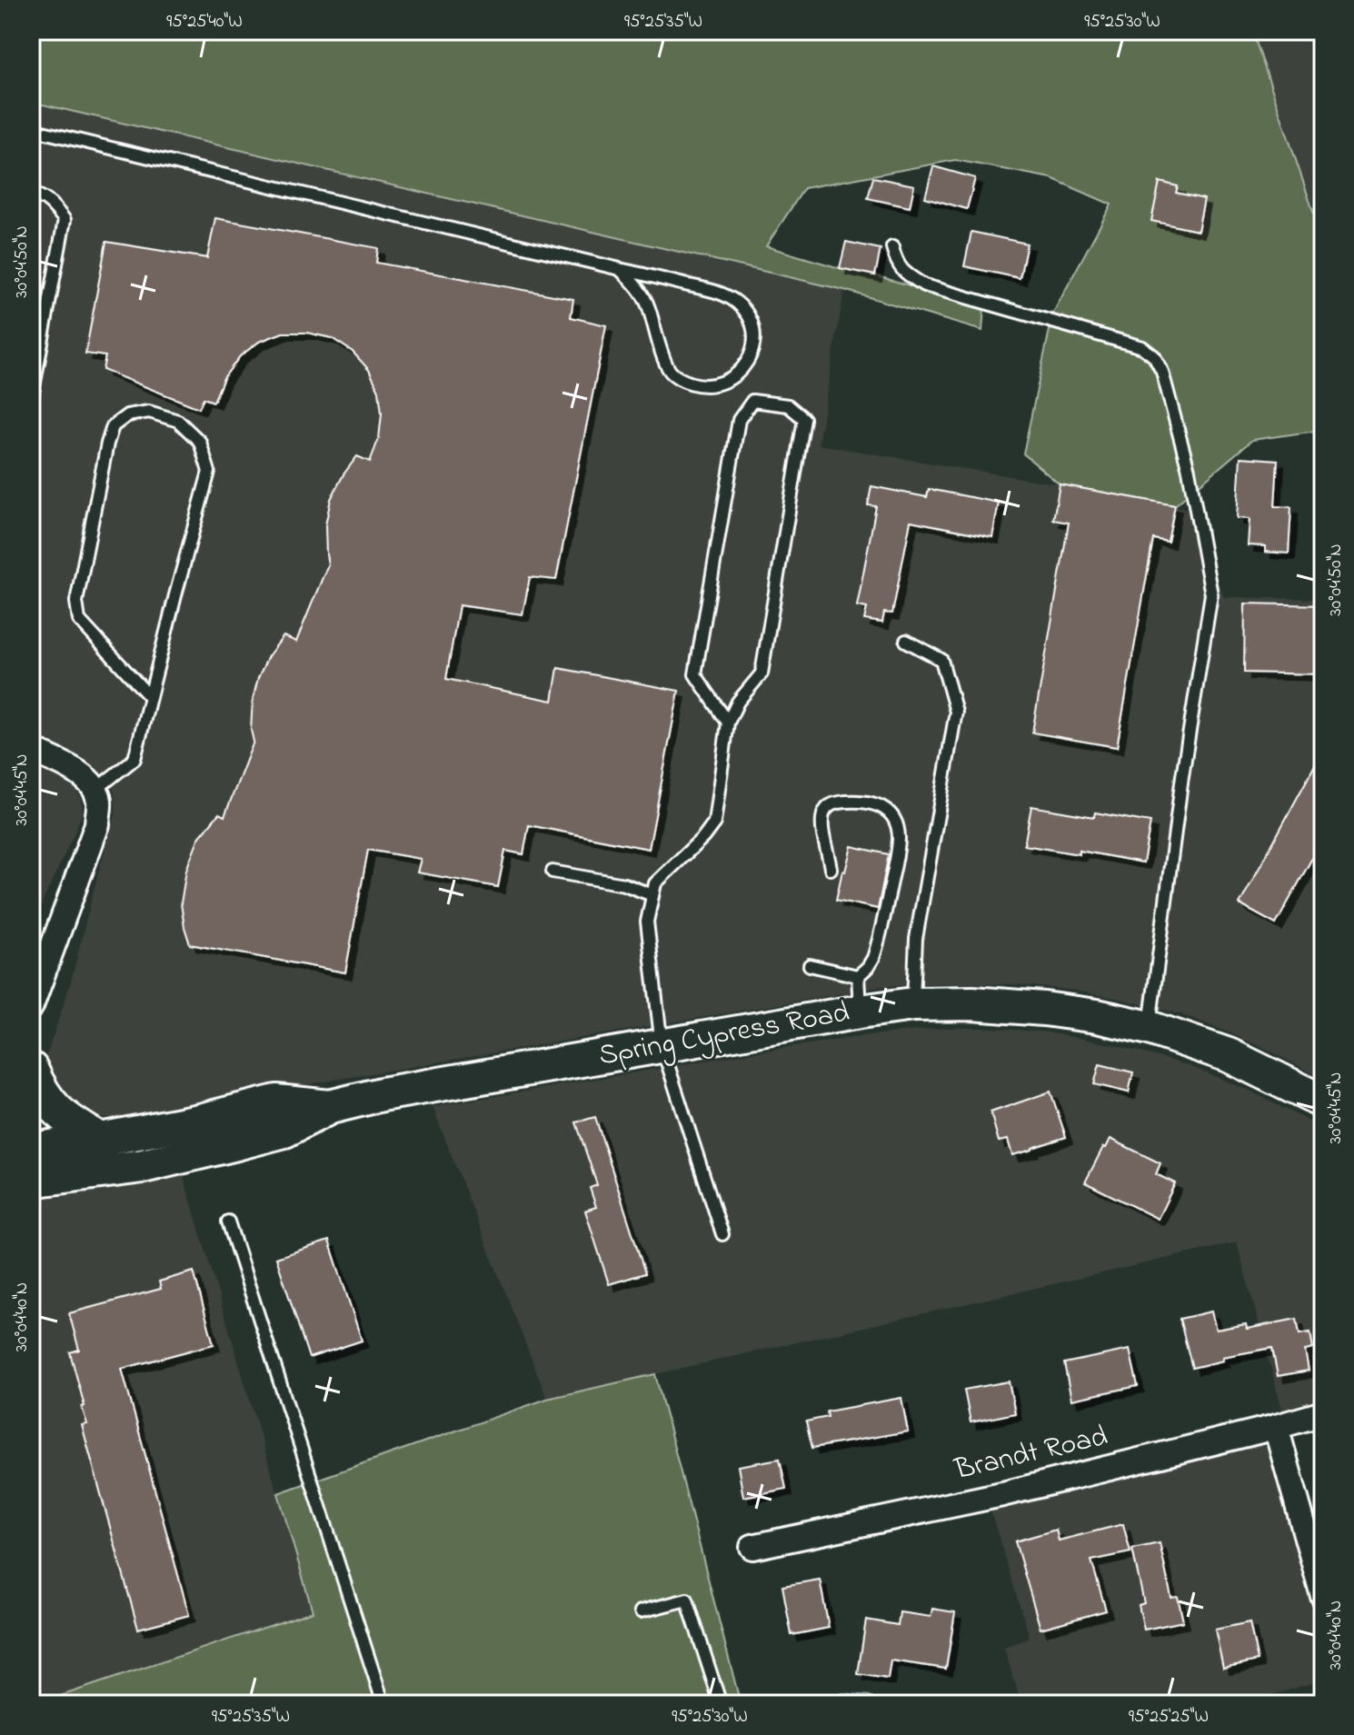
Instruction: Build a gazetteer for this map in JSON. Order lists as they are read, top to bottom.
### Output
{
  "streets": {
    "main road": ["Spring Cypress Road"],
    "street": ["Brandt Road"]
  },
  "coordinates": [
    "95°25'40\"W",
    "95°25'35\"W",
    "95°25'30\"W",
    "30°04'50\"N",
    "30°04'45\"N",
    "30°04'40\"N",
    "95°25'25\"W"
  ]
}
